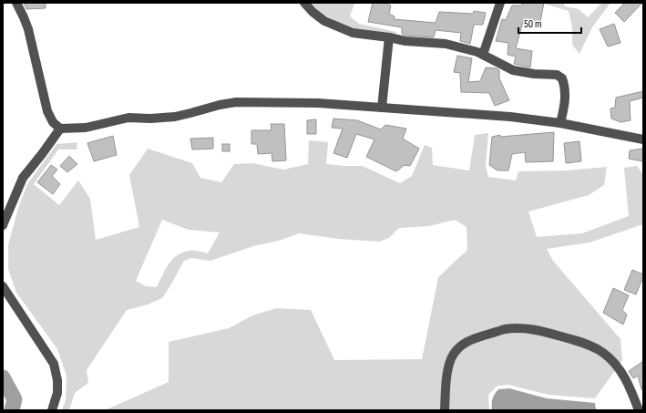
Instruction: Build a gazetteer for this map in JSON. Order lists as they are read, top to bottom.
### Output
{
  "scale_bar": "50 m"
}
